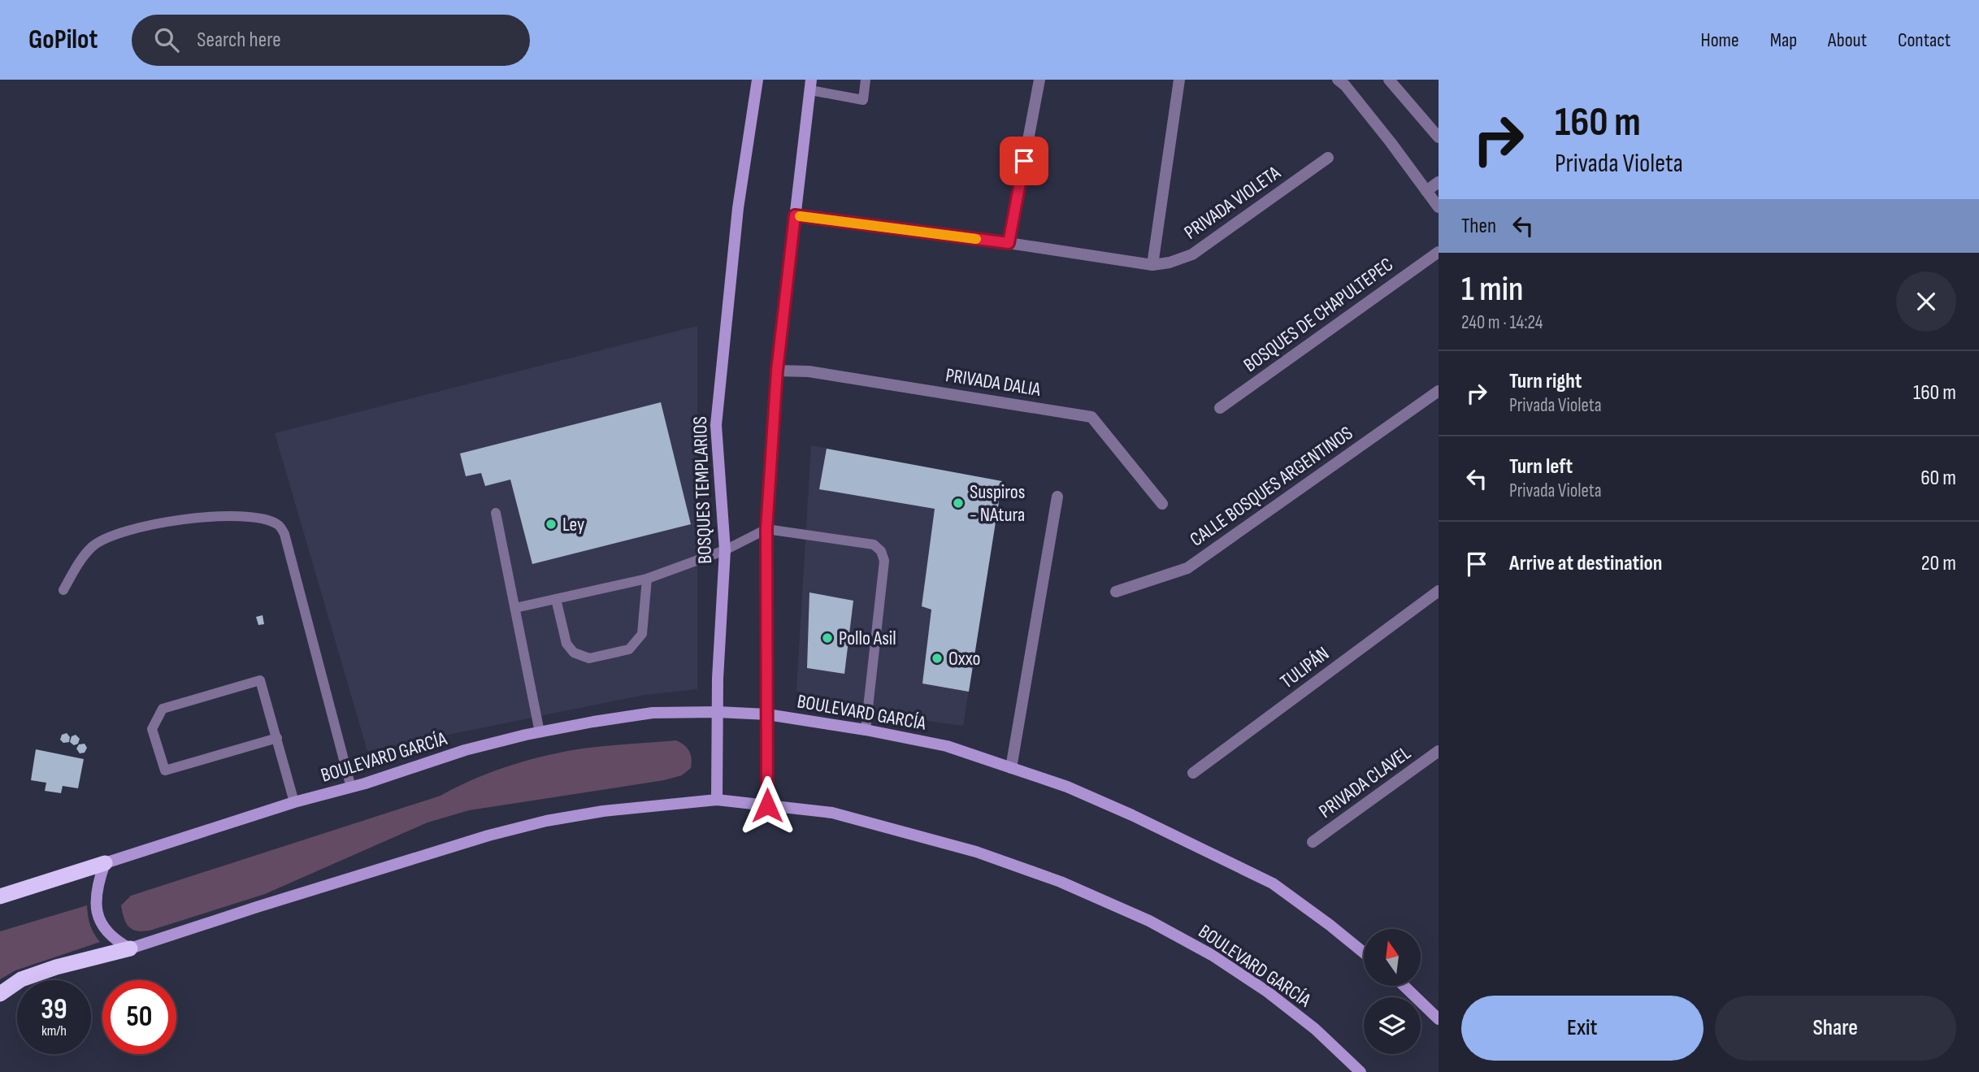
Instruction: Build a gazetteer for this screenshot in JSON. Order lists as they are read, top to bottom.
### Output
{
  "streets": {
    "main road": ["BOSQUES TEMPLARIOS", "BOULEVARD GARCÍA"],
    "street": [
      "PRIVADA VIOLETA",
      "BOSQUES DE CHAPULTEPEC",
      "PRIVADA DALIA",
      "CALLE BOSQUES ARGENTINOS",
      "TULIPÁN",
      "PRIVADA CLAVEL"
    ]
  },
  "crossings": [
    ["BOSQUES TEMPLARIOS", "BOULEVARD GARCÍA"]
  ],
  "places": [
    "Suspiros - NAtura",
    "Ley",
    "Pollo Asil",
    "Oxxo"
  ],
  "north": "top",
  "page": {
    "header": "GoPilot",
    "search": "Search here",
    "nav": [
      "Home",
      "Map",
      "About",
      "Contact"
    ],
    "turn": ["160 m", "Privada Violeta"],
    "then": "Then",
    "heading": ["1 min", "240 m · 14:24"],
    "list": [
      {
        "name": "Turn right",
        "note": "Privada Violeta",
        "value": "160 m"
      },
      {
        "name": "Turn left",
        "note": "Privada Violeta",
        "value": "60 m"
      },
      {
        "name": "Arrive at destination",
        "value": "20 m"
      }
    ],
    "speed": "39 km/h",
    "limit": "50",
    "buttons": ["Exit", "Share"]
  }
}
